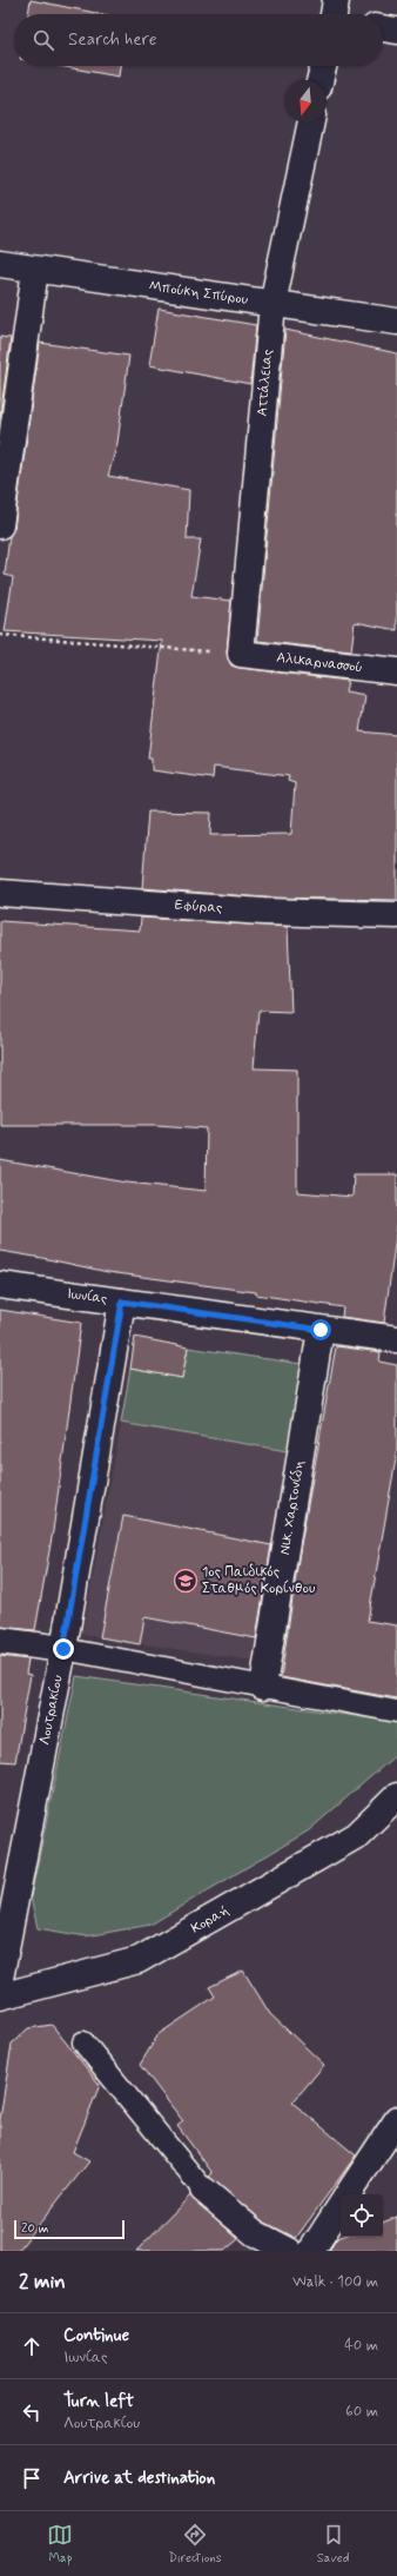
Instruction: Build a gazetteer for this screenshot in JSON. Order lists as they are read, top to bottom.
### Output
{
  "streets": {
    "street": [
      "Μπούκη Σπύρου",
      "Αττάλειας",
      "Αλικαρνασσού",
      "Εφύρας",
      "Ιωνίας",
      "Νικ. Χαρτονίδη",
      "Λουτρακίου",
      "Κοραή"
    ]
  },
  "crossings": [
    ["Μπούκη Σπύρου", "Αττάλειας"],
    ["Αττάλειας", "Αλικαρνασσού"],
    ["Ιωνίας", "Νικ. Χαρτονίδη"],
    ["Ιωνίας", "Λουτρακίου"]
  ],
  "places": {
    "school or university": ["1ος Παιδικός Σταθμός Κορίνθου"]
  },
  "scale_bar": "20 m",
  "north": "bottom",
  "page": {
    "search": "Search here",
    "scale": "20 m",
    "heading": ["2 min", "Walk · 100 m"],
    "list": [
      ["Continue", "Ιωνίας", "40 m"],
      ["Turn left", "Λουτρακίου", "60 m"],
      "Arrive at destination"
    ],
    "nav": ["Map", "Directions", "Saved"]
  }
}
